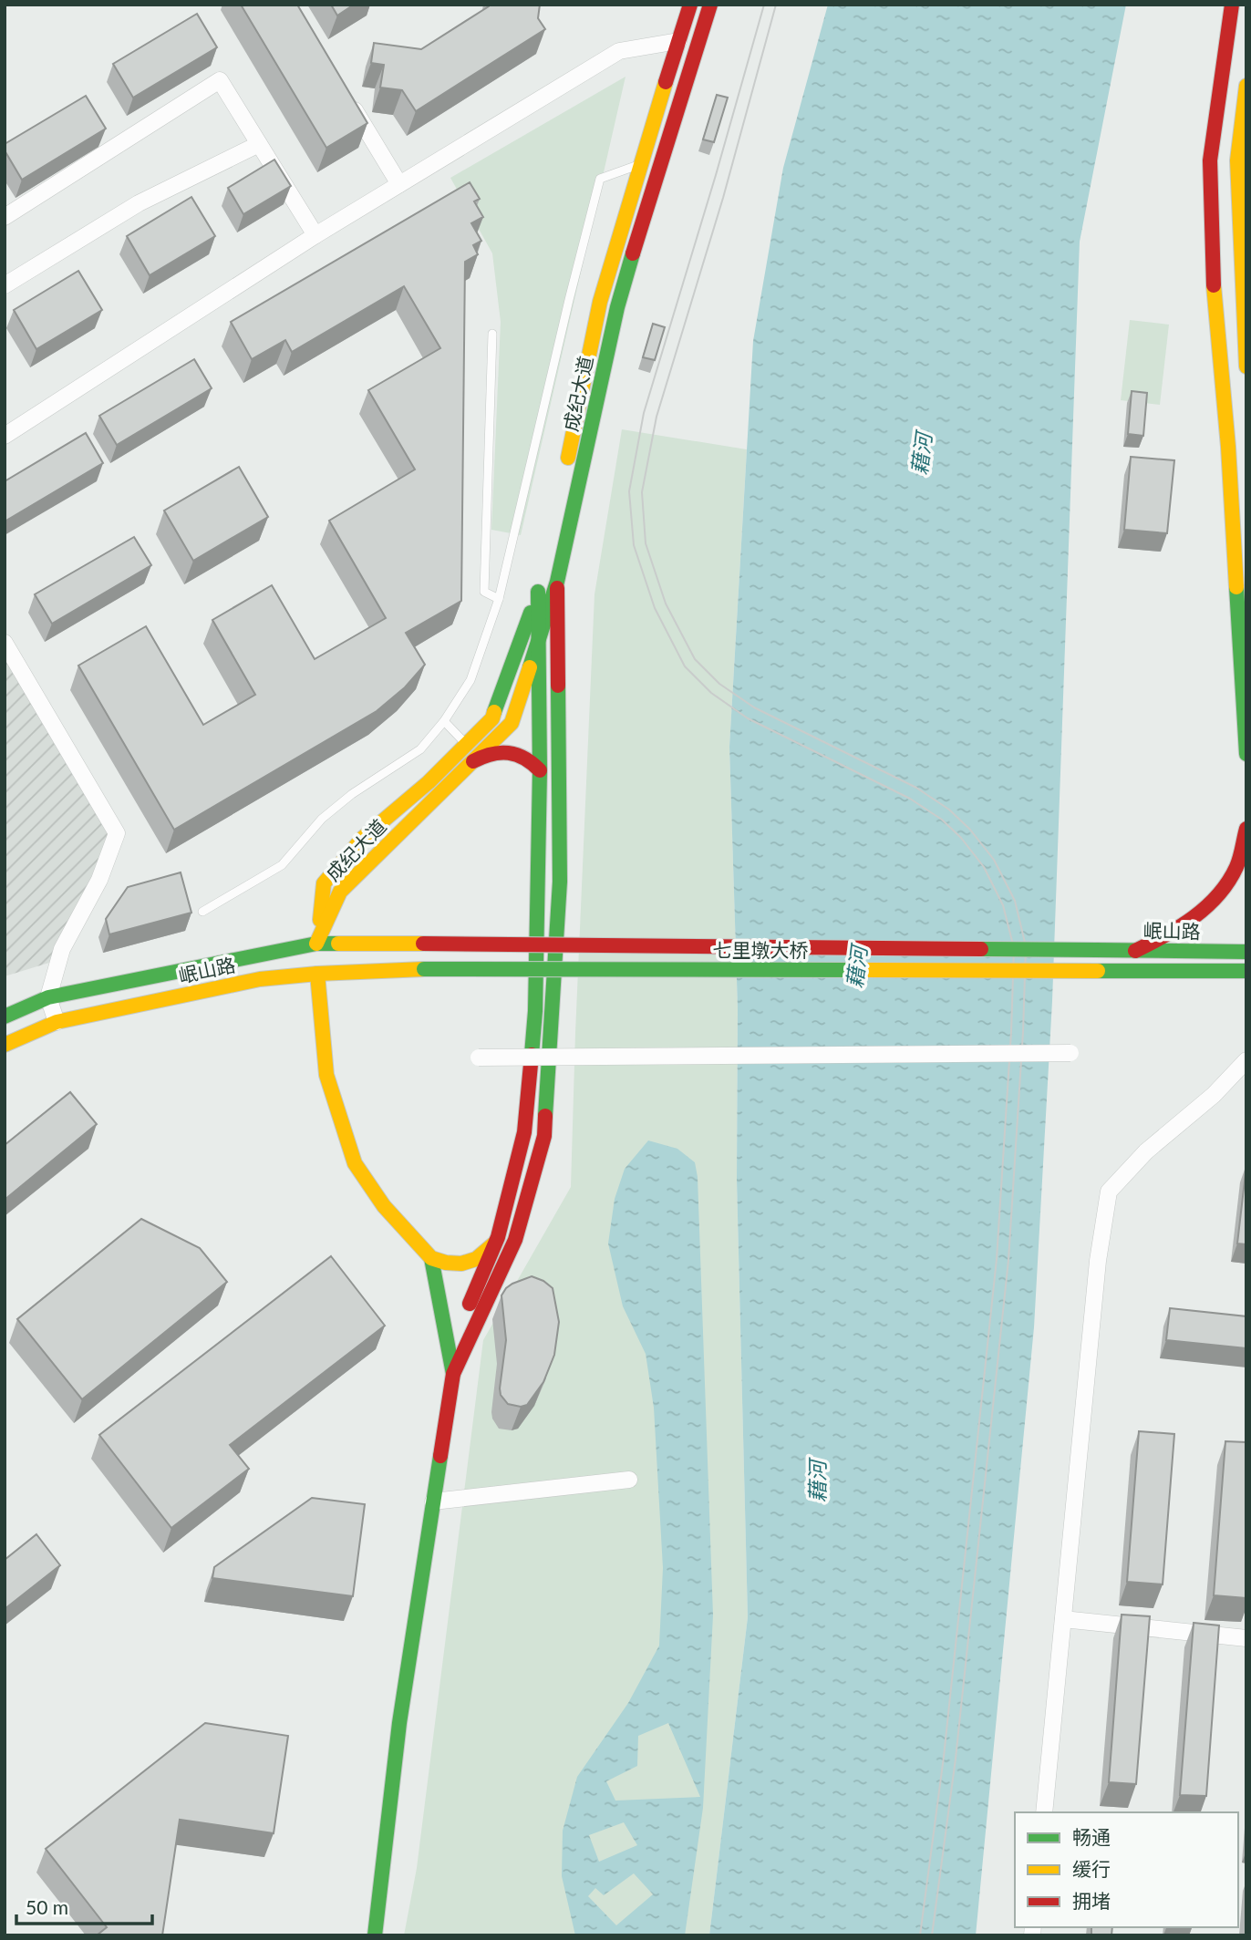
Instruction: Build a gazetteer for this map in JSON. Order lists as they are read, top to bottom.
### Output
{
  "streets": {
    "main road": ["成纪大道", "岷山路", "七里墩大桥"]
  },
  "crossings": [
    ["成纪大道", "岷山路"],
    ["岷山路", "七里墩大桥"]
  ],
  "water": ["藉河"],
  "legend": ["畅通", "缓行", "拥堵"],
  "scale_bar": "50 m"
}
